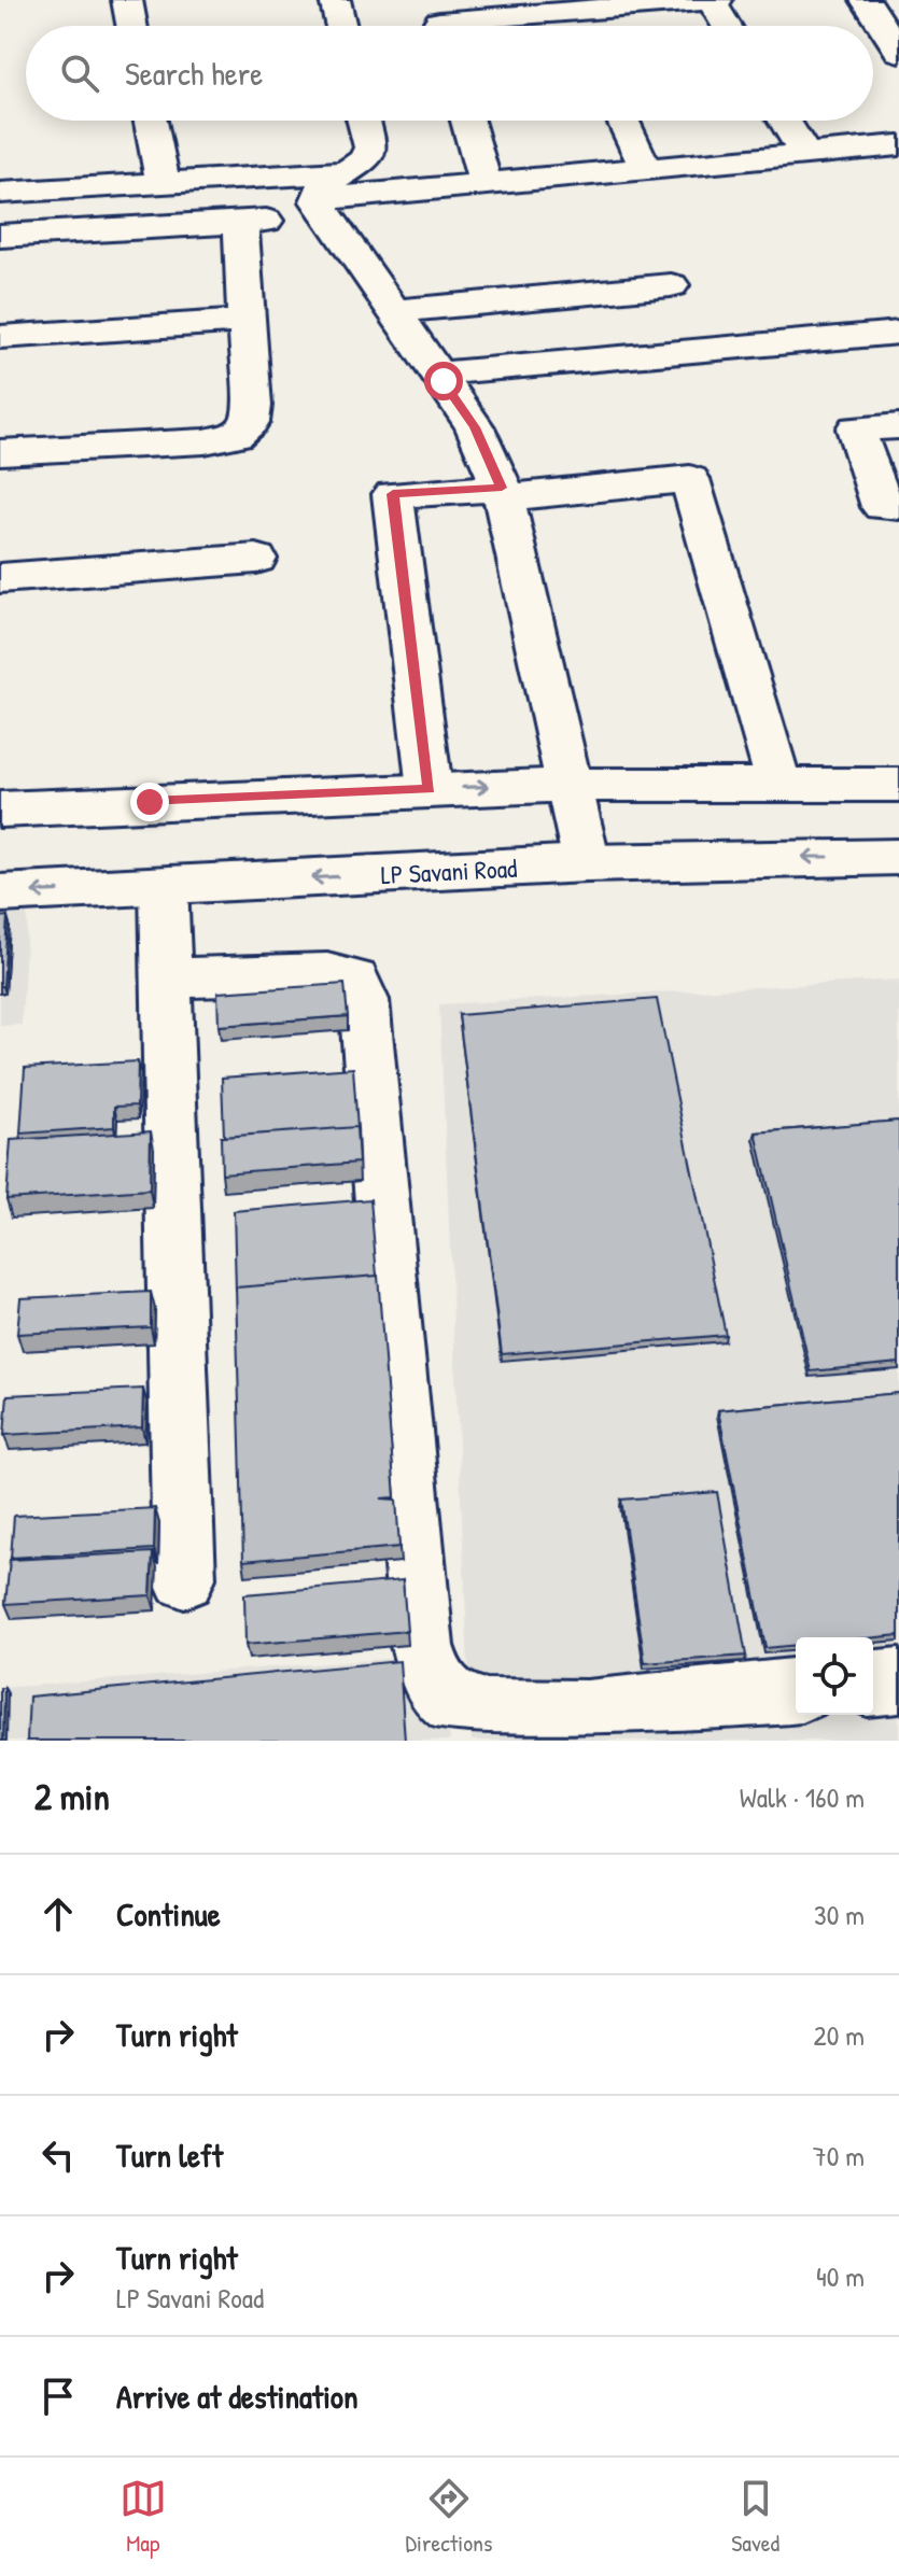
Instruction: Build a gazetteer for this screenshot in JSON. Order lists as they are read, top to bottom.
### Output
{
  "streets": {
    "street": ["LP Savani Road"]
  },
  "page": {
    "search": "Search here",
    "heading": ["2 min", "Walk · 160 m"],
    "list": [
      ["Continue", "30 m"],
      ["Turn right", "20 m"],
      ["Turn left", "70 m"],
      ["Turn right", "LP Savani Road", "40 m"],
      "Arrive at destination"
    ],
    "nav": ["Map", "Directions", "Saved"]
  }
}
